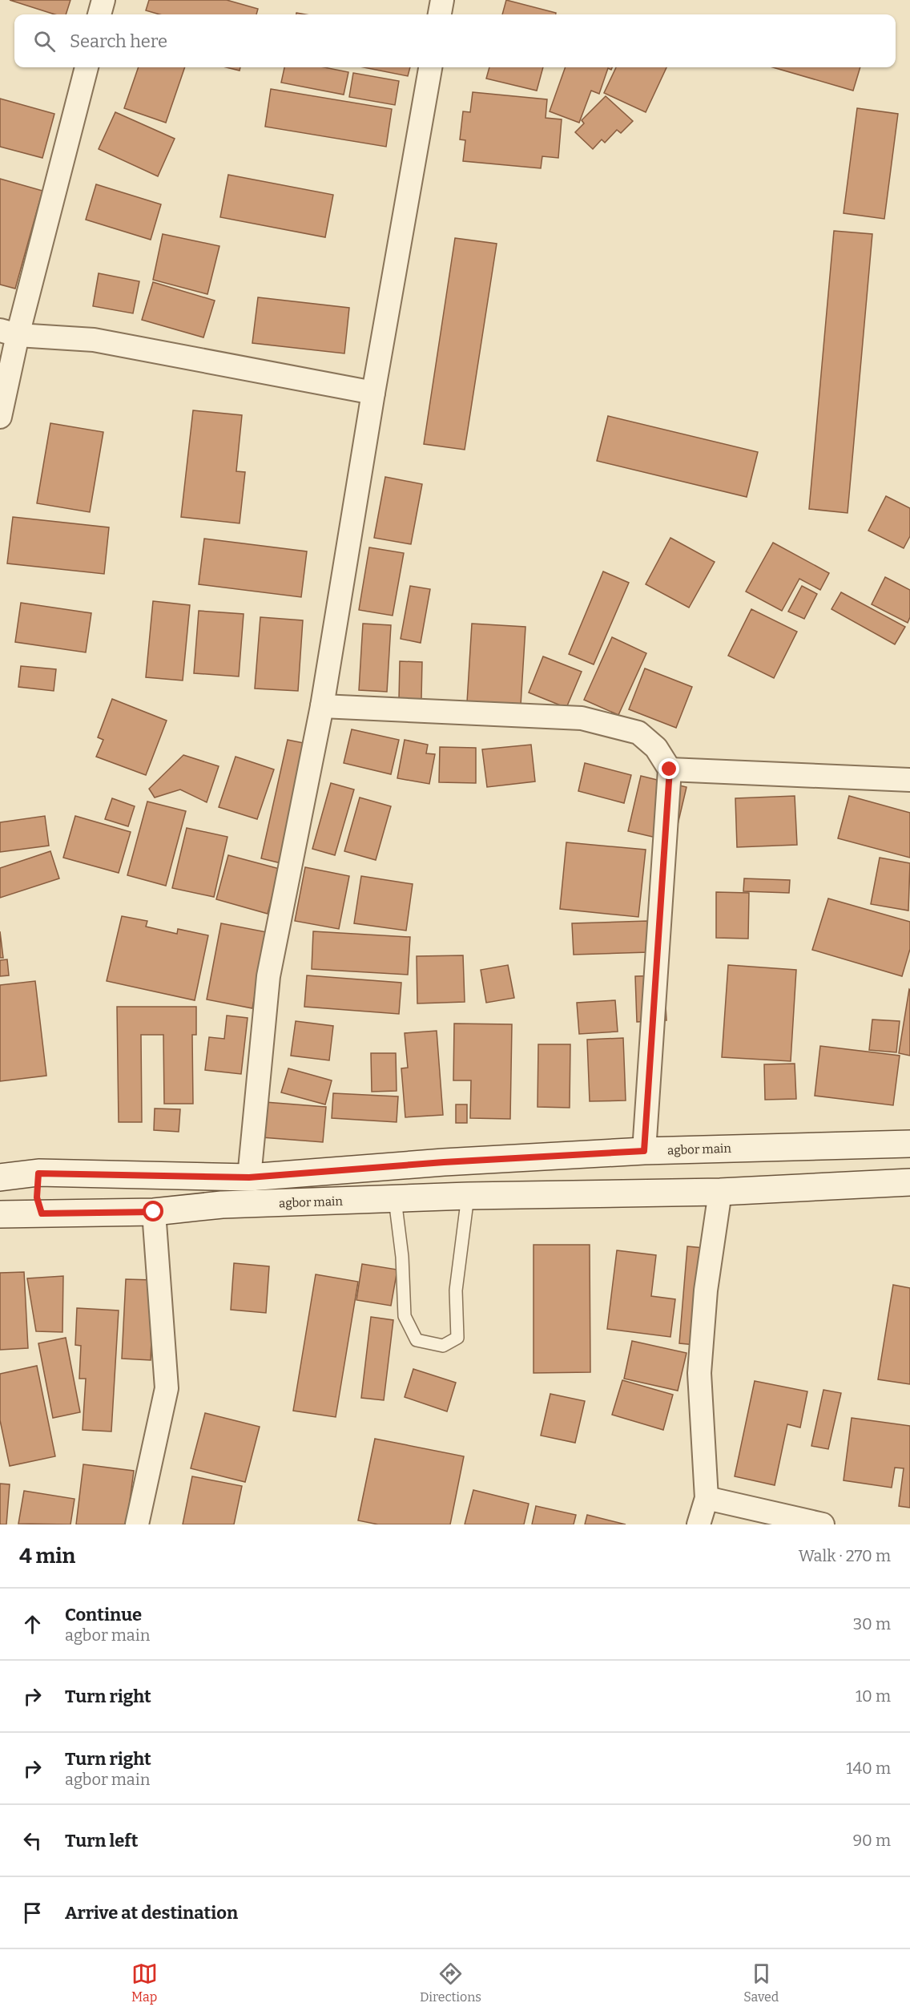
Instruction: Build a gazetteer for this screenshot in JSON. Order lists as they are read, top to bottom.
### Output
{
  "streets": {
    "main road": ["agbor main"]
  },
  "page": {
    "search": "Search here",
    "heading": ["4 min", "Walk · 270 m"],
    "list": [
      ["Continue", "agbor main", "30 m"],
      ["Turn right", "10 m"],
      ["Turn right", "agbor main", "140 m"],
      ["Turn left", "90 m"],
      "Arrive at destination"
    ],
    "nav": ["Map", "Directions", "Saved"]
  }
}
